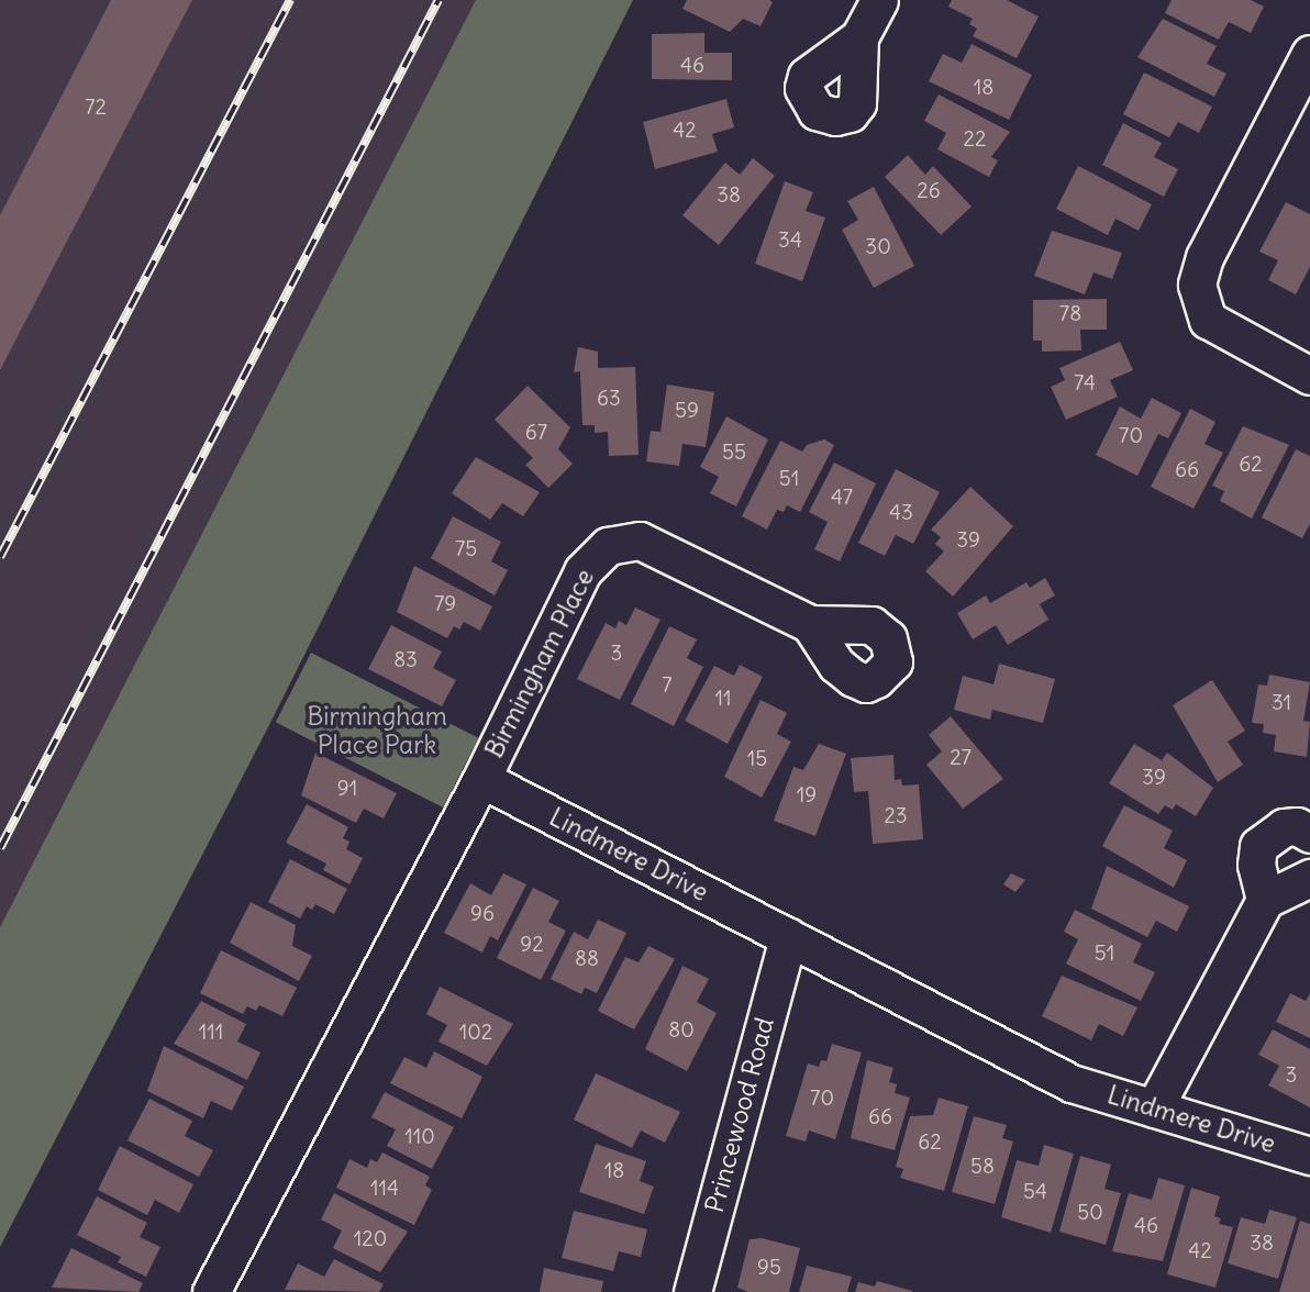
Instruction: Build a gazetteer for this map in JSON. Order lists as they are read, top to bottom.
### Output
{
  "streets": {
    "street": ["Birmingham Place", "Lindmere Drive", "Princewood Road"]
  },
  "crossings": [
    ["Birmingham Place", "Lindmere Drive"],
    ["Lindmere Drive", "Princewood Road"]
  ],
  "parks": ["Birmingham Place Park"],
  "house_numbers": [
    "46",
    "18",
    "72",
    "42",
    "22",
    "26",
    "38",
    "34",
    "30",
    "78",
    "74",
    "63",
    "59",
    "67",
    "70",
    "55",
    "62",
    "66",
    "51",
    "47",
    "43",
    "39",
    "75",
    "79",
    "3",
    "83",
    "7",
    "11",
    "31",
    "27",
    "15",
    "39",
    "91",
    "19",
    "23",
    "96",
    "92",
    "51",
    "88",
    "80",
    "111",
    "102",
    "3",
    "70",
    "66",
    "110",
    "62",
    "58",
    "18",
    "114",
    "54",
    "50",
    "46",
    "120",
    "38",
    "42",
    "95"
  ]
}
